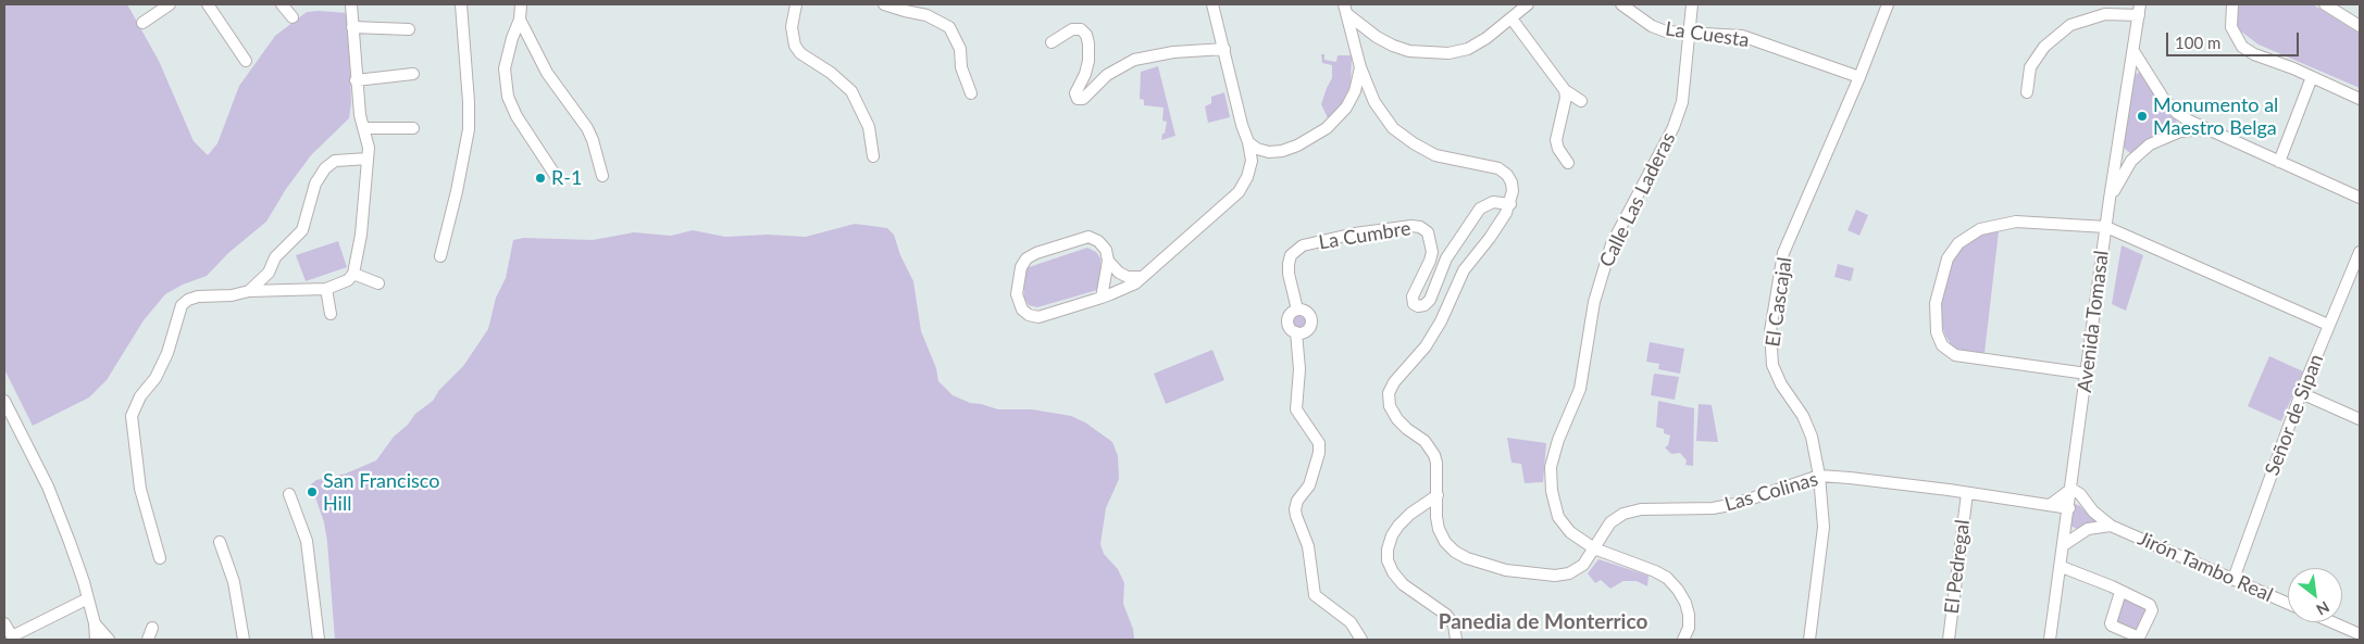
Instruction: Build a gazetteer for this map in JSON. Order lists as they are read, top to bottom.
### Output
{
  "streets": {
    "street": [
      "La Cuesta",
      "Calle Las Laderas",
      "La Cumbre",
      "El Cascajal",
      "Avenida Tomasal",
      "Señor de Sipan",
      "Las Colinas",
      "El Pedregal",
      "Jirón Tambo Real"
    ]
  },
  "crossings": [
    ["La Cuesta", "Calle Las Laderas"],
    ["La Cuesta", "El Cascajal"],
    ["Calle Las Laderas", "Las Colinas"],
    ["La Cumbre", "Las Colinas"],
    ["El Cascajal", "Las Colinas"],
    ["Avenida Tomasal", "Las Colinas"],
    ["Avenida Tomasal", "Jirón Tambo Real"],
    ["Señor de Sipan", "Jirón Tambo Real"],
    ["Las Colinas", "El Pedregal"]
  ],
  "districts": ["Panedia de Monterrico"],
  "places": ["Monumento al Maestro Belga", "R-1", "San Francisco Hill"],
  "scale_bar": "100 m",
  "north": "bottom right"
}
